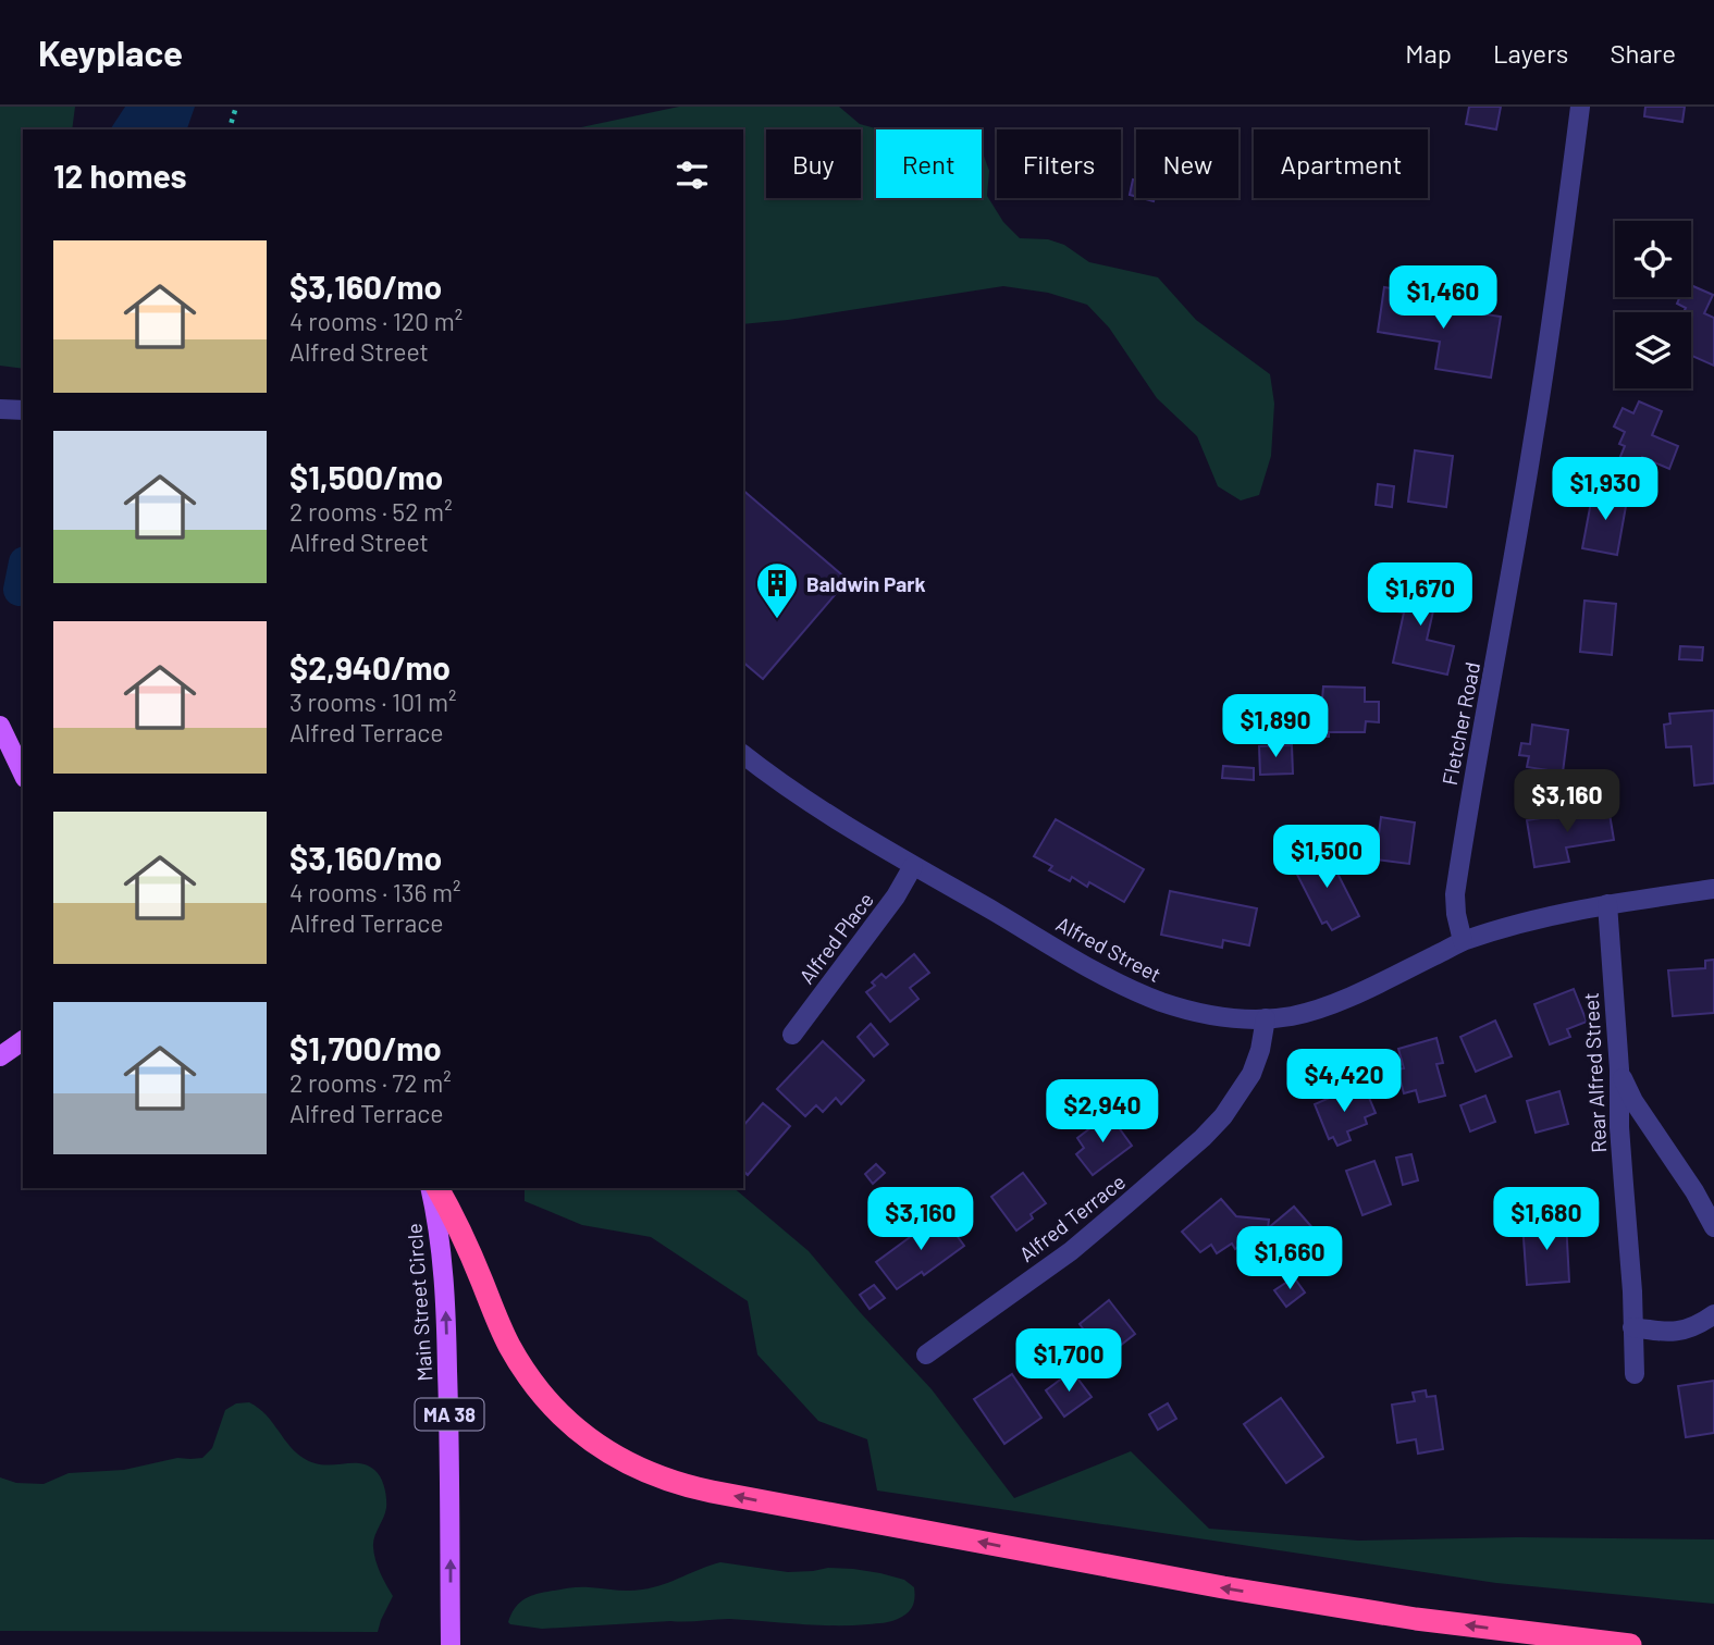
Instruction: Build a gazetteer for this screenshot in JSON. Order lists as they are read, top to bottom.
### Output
{
  "streets": {
    "main road": ["Main Street Circle", "MA 38"],
    "street": [
      "Fletcher Road",
      "Alfred Place",
      "Alfred Street",
      "Rear Alfred Street",
      "Alfred Terrace"
    ]
  },
  "crossings": [
    ["Fletcher Road", "Alfred Street"],
    ["Alfred Place", "Alfred Street"],
    ["Alfred Street", "Rear Alfred Street"],
    ["Alfred Street", "Alfred Terrace"]
  ],
  "one_way": ["Main Street Circle"],
  "places": {
    "building": ["Baldwin Park"]
  },
  "page": {
    "header": "Keyplace",
    "nav": ["Map", "Layers", "Share"],
    "chip": [
      "Buy",
      "Rent",
      "Filters",
      "New",
      "Apartment"
    ],
    "heading": "12 homes",
    "list": [
      {
        "name": "$3,160/mo",
        "note": "4 rooms · 120 m² · Alfred Street"
      },
      {
        "name": "$1,500/mo",
        "note": "2 rooms · 52 m² · Alfred Street"
      },
      {
        "name": "$2,940/mo",
        "note": "3 rooms · 101 m² · Alfred Terrace"
      },
      {
        "name": "$3,160/mo",
        "note": "4 rooms · 136 m² · Alfred Terrace"
      },
      {
        "name": "$1,700/mo",
        "note": "2 rooms · 72 m² · Alfred Terrace"
      }
    ],
    "price": [
      "$1,460",
      "$1,930",
      "$1,670",
      "$1,890",
      "$3,160",
      "$1,500",
      "$4,420",
      "$2,940",
      "$3,160",
      "$1,680",
      "$1,660",
      "$1,700"
    ]
  }
}
